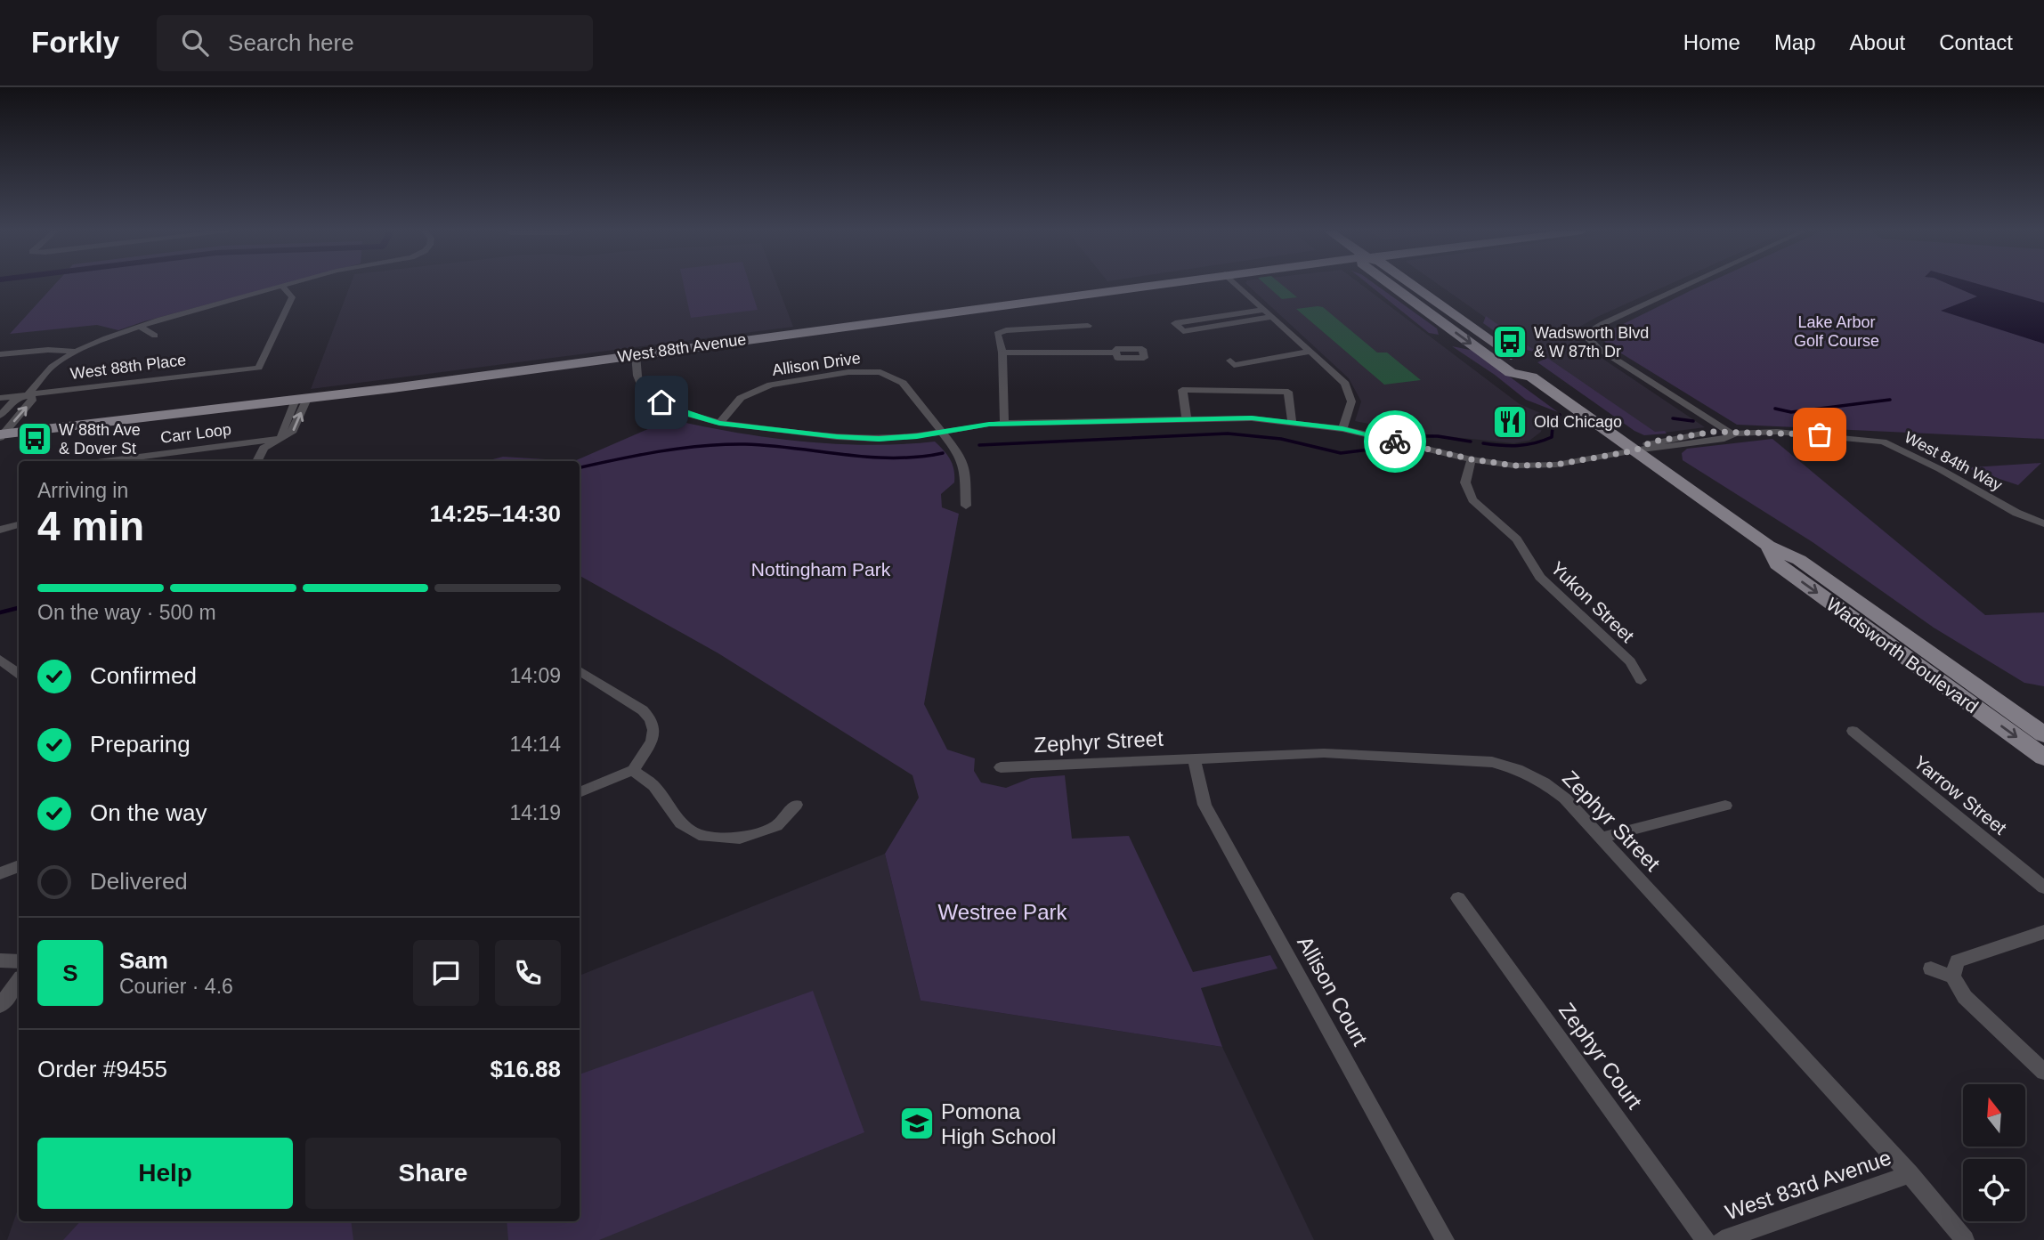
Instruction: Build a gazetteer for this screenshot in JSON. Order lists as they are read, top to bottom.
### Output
{
  "streets": {
    "main road": ["West 88th Avenue", "Wadsworth Boulevard"],
    "street": [
      "Allison Drive",
      "West 88th Place",
      "Carr Loop",
      "West 84th Way",
      "Yukon Street",
      "Zephyr Street",
      "Yarrow Street",
      "Allison Court",
      "Zephyr Court",
      "West 83rd Avenue"
    ]
  },
  "crossings": [
    ["West 88th Avenue", "West 84th Way"],
    ["Allison Drive", "West 84th Way"],
    ["West 84th Way", "Yukon Street"],
    ["West 84th Way", "Wadsworth Boulevard"],
    ["Zephyr Street", "Allison Court"],
    ["Zephyr Street", "West 83rd Avenue"]
  ],
  "parks": ["Lake Arbor Golf Course", "Nottingham Park", "Westree Park"],
  "places": {
    "bus stop": ["Wadsworth Blvd & W 87th Dr", "W 88th Ave & Dover St"],
    "restaurant": ["Old Chicago"],
    "school or university": ["Pomona High School"]
  },
  "north": "top",
  "page": {
    "header": "Forkly",
    "search": "Search here",
    "nav": [
      "Home",
      "Map",
      "About",
      "Contact"
    ],
    "heading": ["4 min", "Arriving in", "14:25–14:30"],
    "panel": [
      "Sam",
      "Courier · 4.6",
      "Order #9455",
      "$16.88"
    ],
    "bar": "On the way · 500 m",
    "list": [
      ["Confirmed", "14:09"],
      ["Preparing", "14:14"],
      ["On the way", "14:19"],
      "Delivered"
    ],
    "round": "S",
    "buttons": ["Help", "Share"]
  }
}
